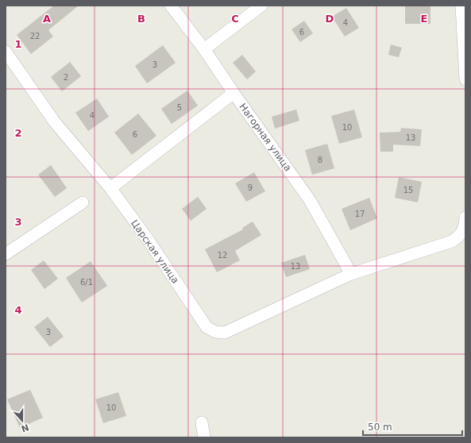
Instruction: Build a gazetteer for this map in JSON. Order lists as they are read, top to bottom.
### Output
{
  "streets": {
    "street": ["Нагорная улица", "Царская улица"]
  },
  "crossings": [
    ["Нагорная улица", "Царская улица"]
  ],
  "house_numbers": [
    "4",
    "6",
    "22",
    "3",
    "2",
    "5",
    "4",
    "10",
    "6",
    "13",
    "8",
    "9",
    "15",
    "17",
    "12",
    "13",
    "6/1",
    "3",
    "10"
  ],
  "scale_bar": "50 m",
  "north": "bottom",
  "grid": {
    "columns": [
      "A",
      "B",
      "C",
      "D",
      "E"
    ],
    "rows": [
      "1",
      "2",
      "3",
      "4"
    ]
  }
}
